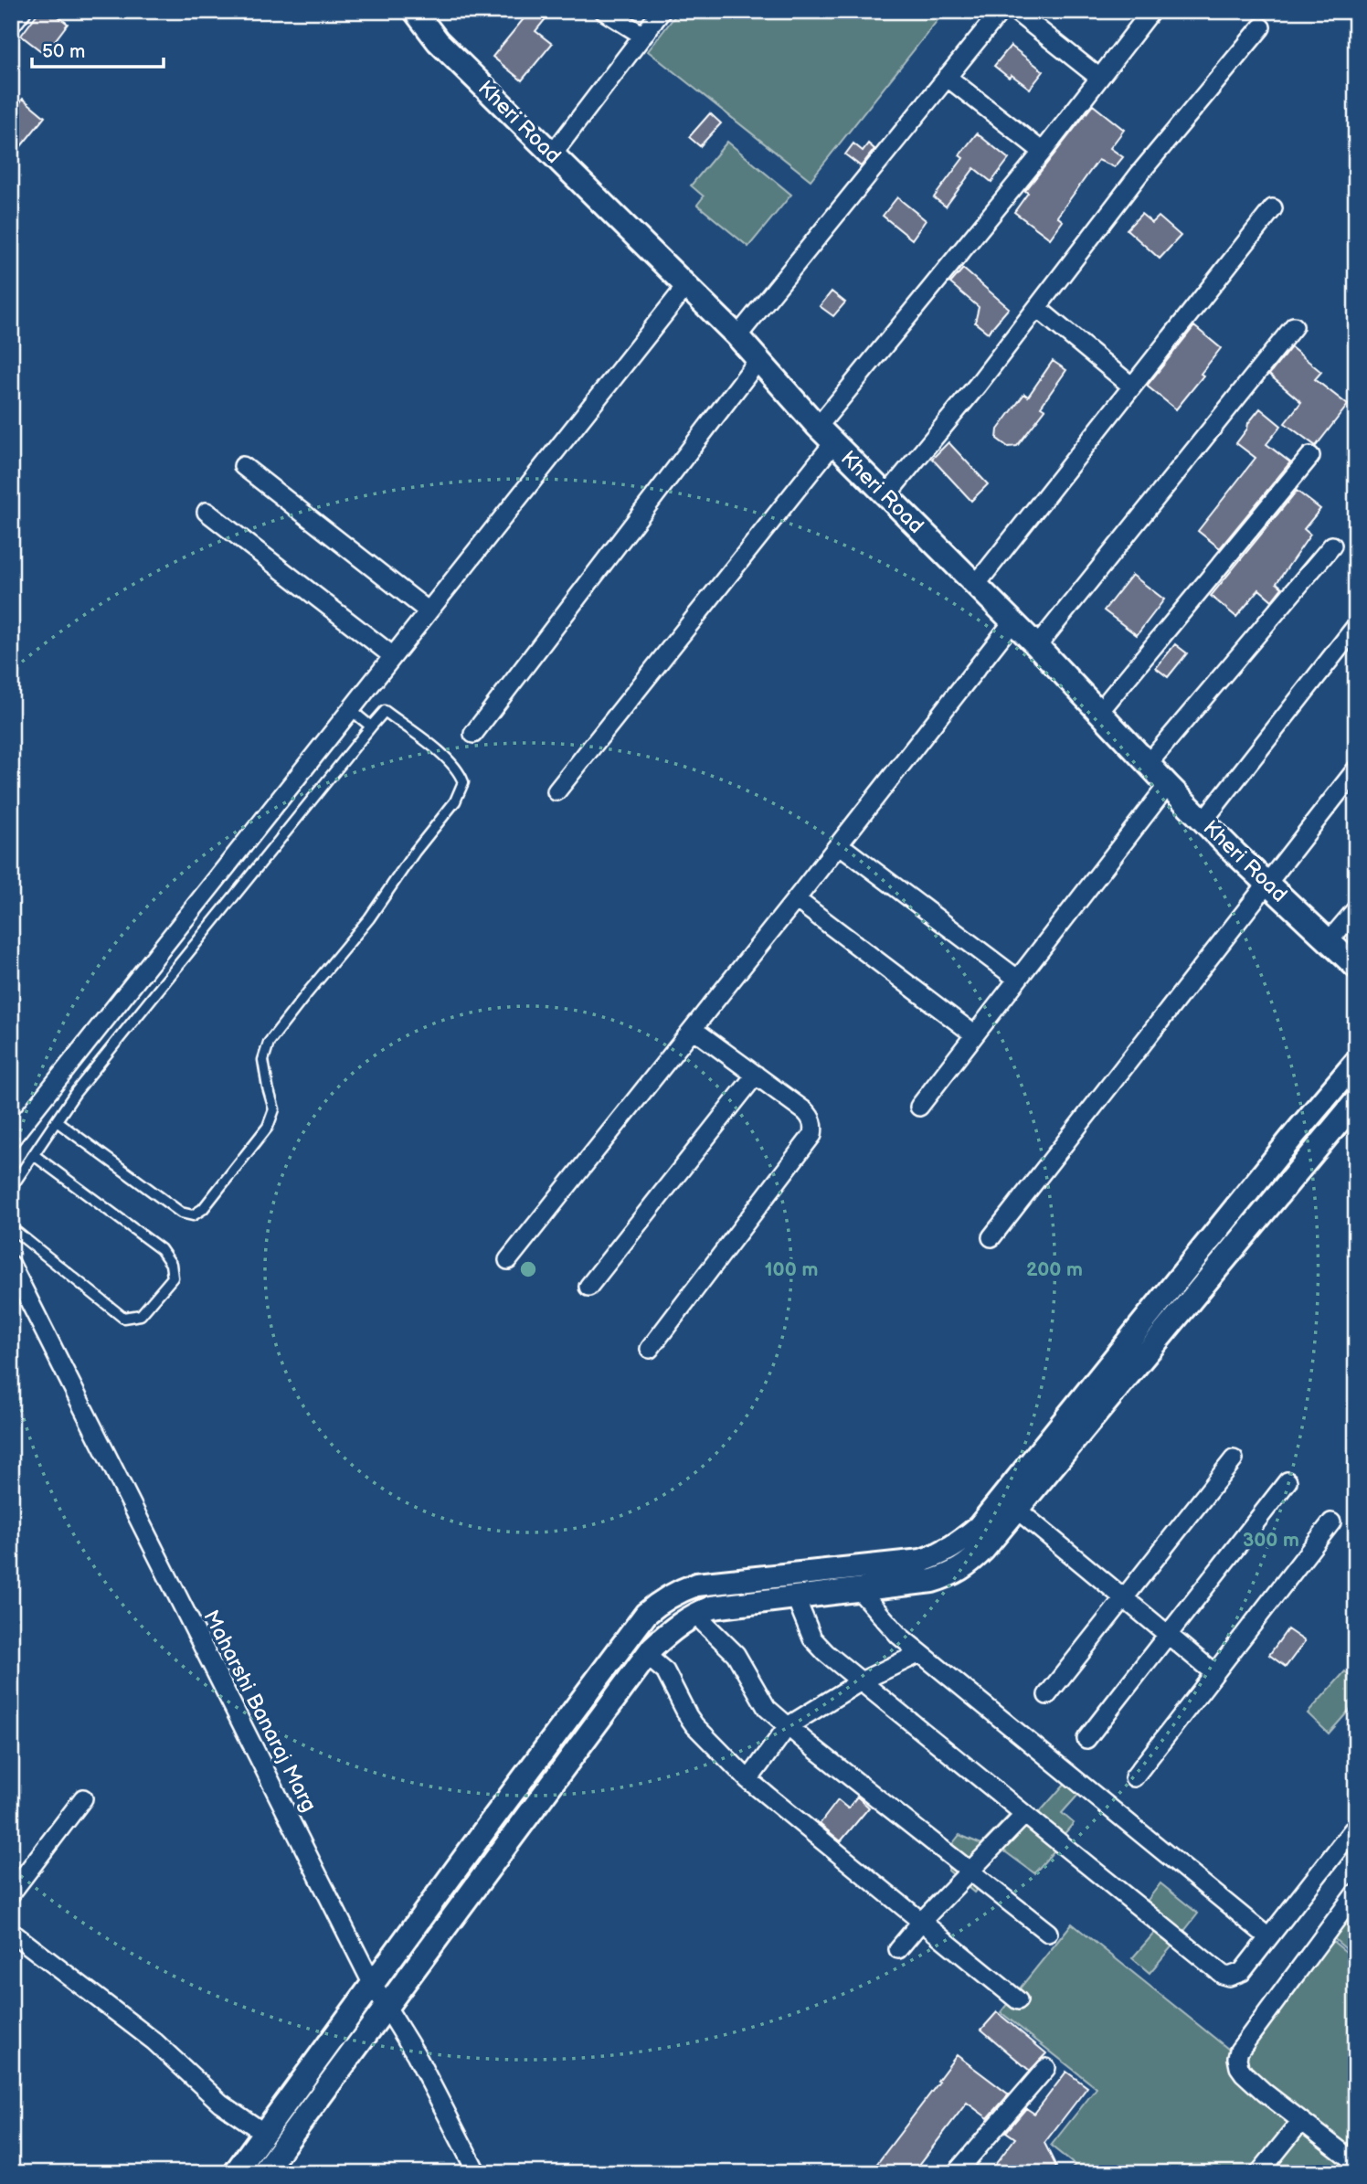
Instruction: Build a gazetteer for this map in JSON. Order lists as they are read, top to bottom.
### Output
{
  "streets": {
    "street": ["Kheri Road", "Maharshi Banaraj Marg"]
  },
  "scale_bar": "50 m",
  "rings": ["100 m", "200 m", "300 m"]
}
